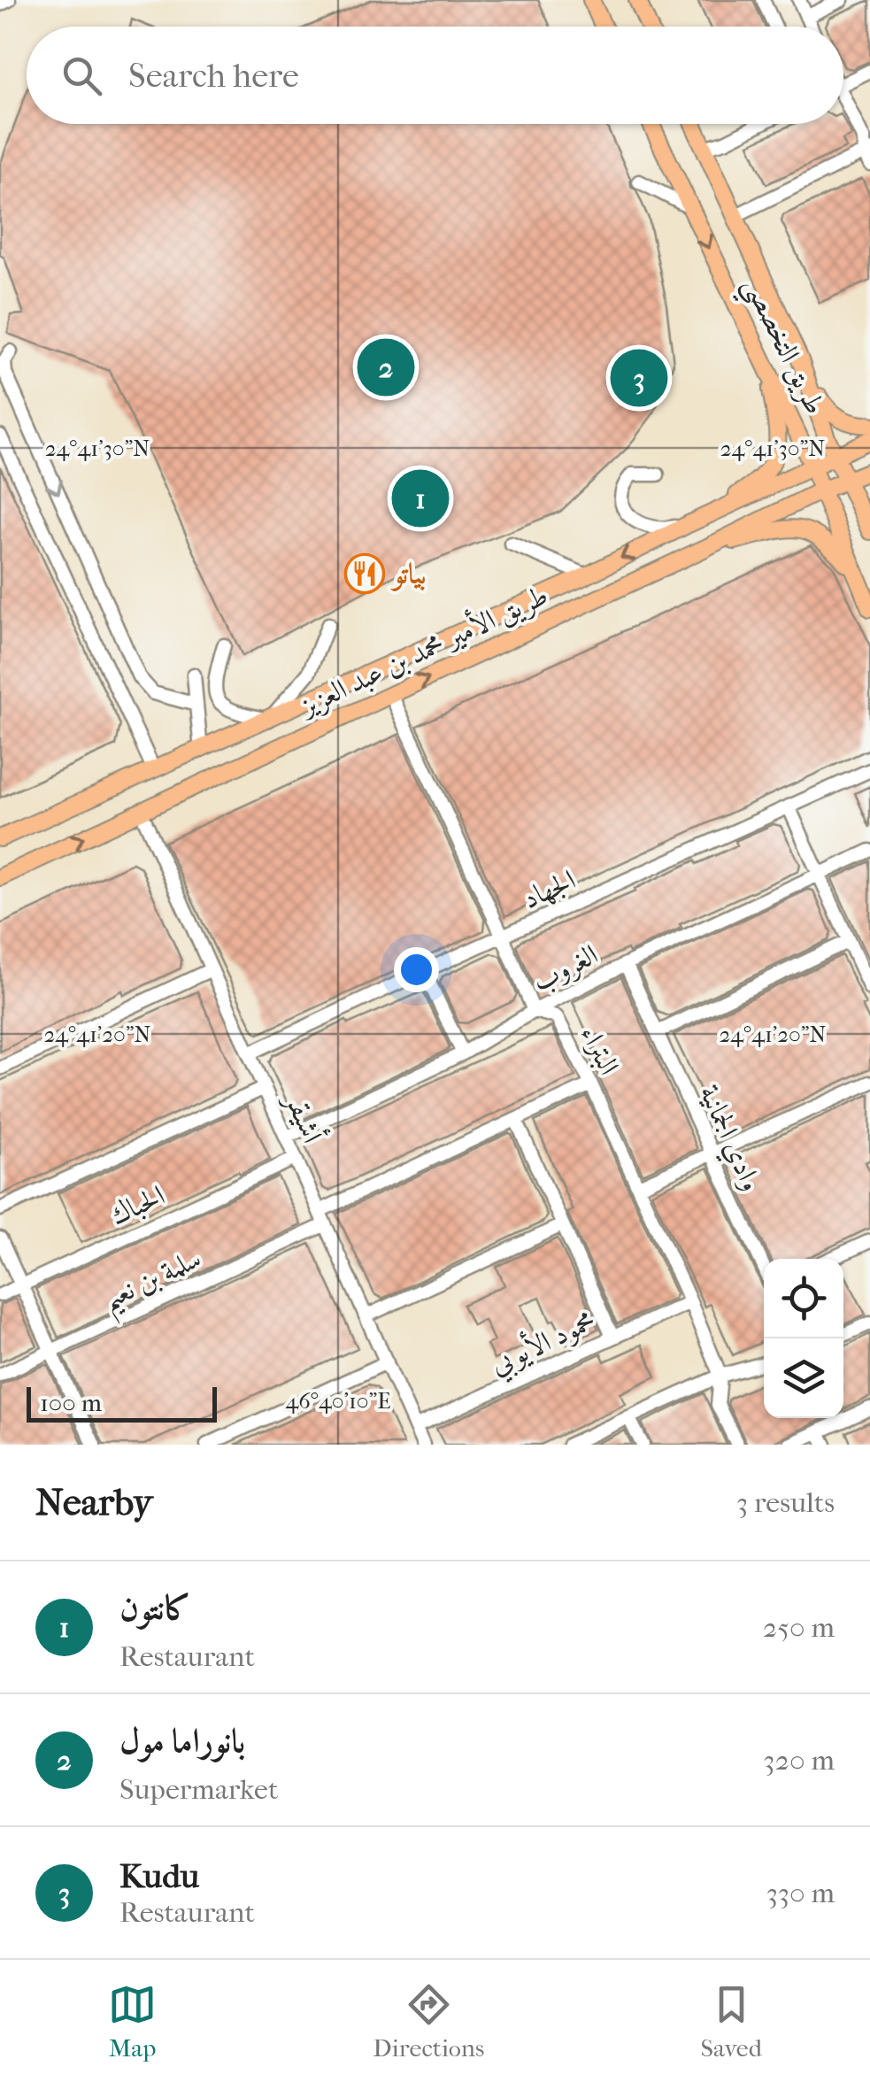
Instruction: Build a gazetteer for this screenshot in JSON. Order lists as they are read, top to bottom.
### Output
{
  "streets": {
    "main road": ["طريق التخصصي", "طريق الأمير محمد بن عبد العزيز"],
    "street": [
      "الجهاد",
      "الغروب",
      "البتراء",
      "أشيقر",
      "وادي الجمانية",
      "الحباك",
      "سلمة بن نعيم",
      "محمود الأيوبي"
    ]
  },
  "crossings": [
    ["طريق التخصصي", "طريق الأمير محمد بن عبد العزيز"],
    ["طريق الأمير محمد بن عبد العزيز", "البتراء"],
    ["طريق الأمير محمد بن عبد العزيز", "أشيقر"],
    ["الجهاد", "البتراء"],
    ["الجهاد", "أشيقر"],
    ["الغروب", "البتراء"],
    ["الغروب", "أشيقر"],
    ["الغروب", "وادي الجمانية"],
    ["البتراء", "محمود الأيوبي"],
    ["أشيقر", "الحباك"],
    ["أشيقر", "سلمة بن نعيم"],
    ["أشيقر", "محمود الأيوبي"]
  ],
  "places": {
    "restaurant": ["بياتو"]
  },
  "scale_bar": "100 m",
  "page": {
    "search": "Search here",
    "pins": ["2", "3", "1"],
    "scale": "100 m",
    "heading": ["Nearby", "3 results"],
    "list": [
      {
        "mark": "1",
        "name": "كانتون",
        "note": "Restaurant",
        "value": "250 m"
      },
      {
        "mark": "2",
        "name": "بانوراما مول",
        "note": "Supermarket",
        "value": "320 m"
      },
      {
        "mark": "3",
        "name": "Kudu",
        "note": "Restaurant",
        "value": "330 m"
      }
    ],
    "nav": ["Map", "Directions", "Saved"]
  },
  "coordinates": ["24°41'30\"N", "24°41'20\"N", "46°40'10\"E"]
}
